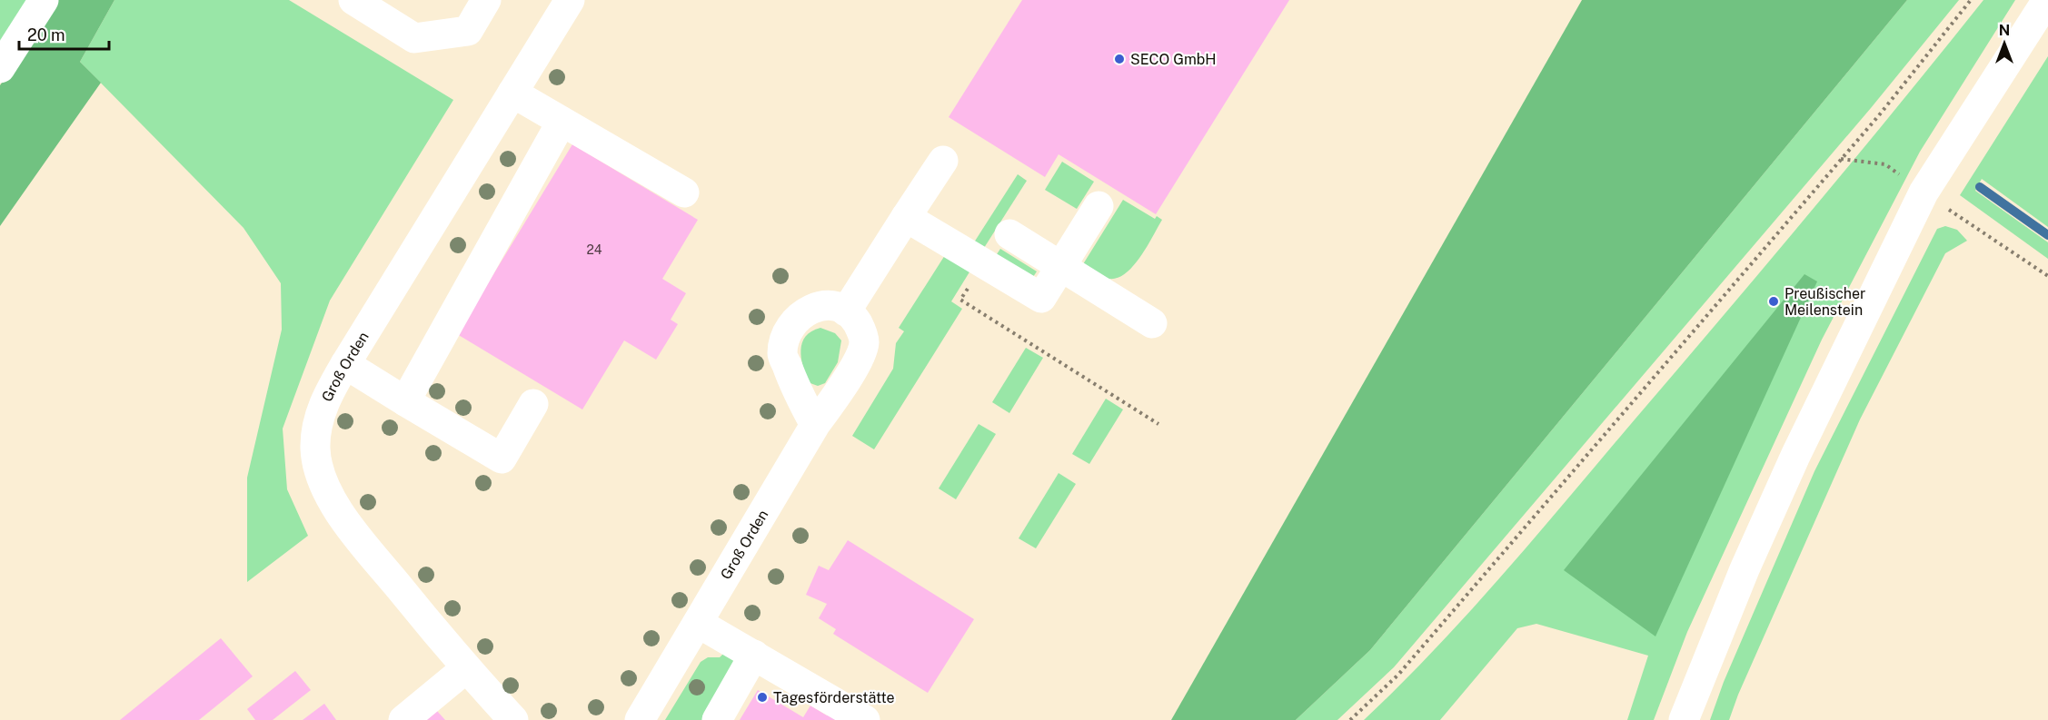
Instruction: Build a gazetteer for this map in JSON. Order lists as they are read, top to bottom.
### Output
{
  "streets": {
    "street": ["Groß Orden"]
  },
  "places": ["SECO GmbH", "Preußischer Meilenstein", "Tagesförderstätte"],
  "house_numbers": ["24"],
  "scale_bar": "20 m",
  "north": "top"
}
